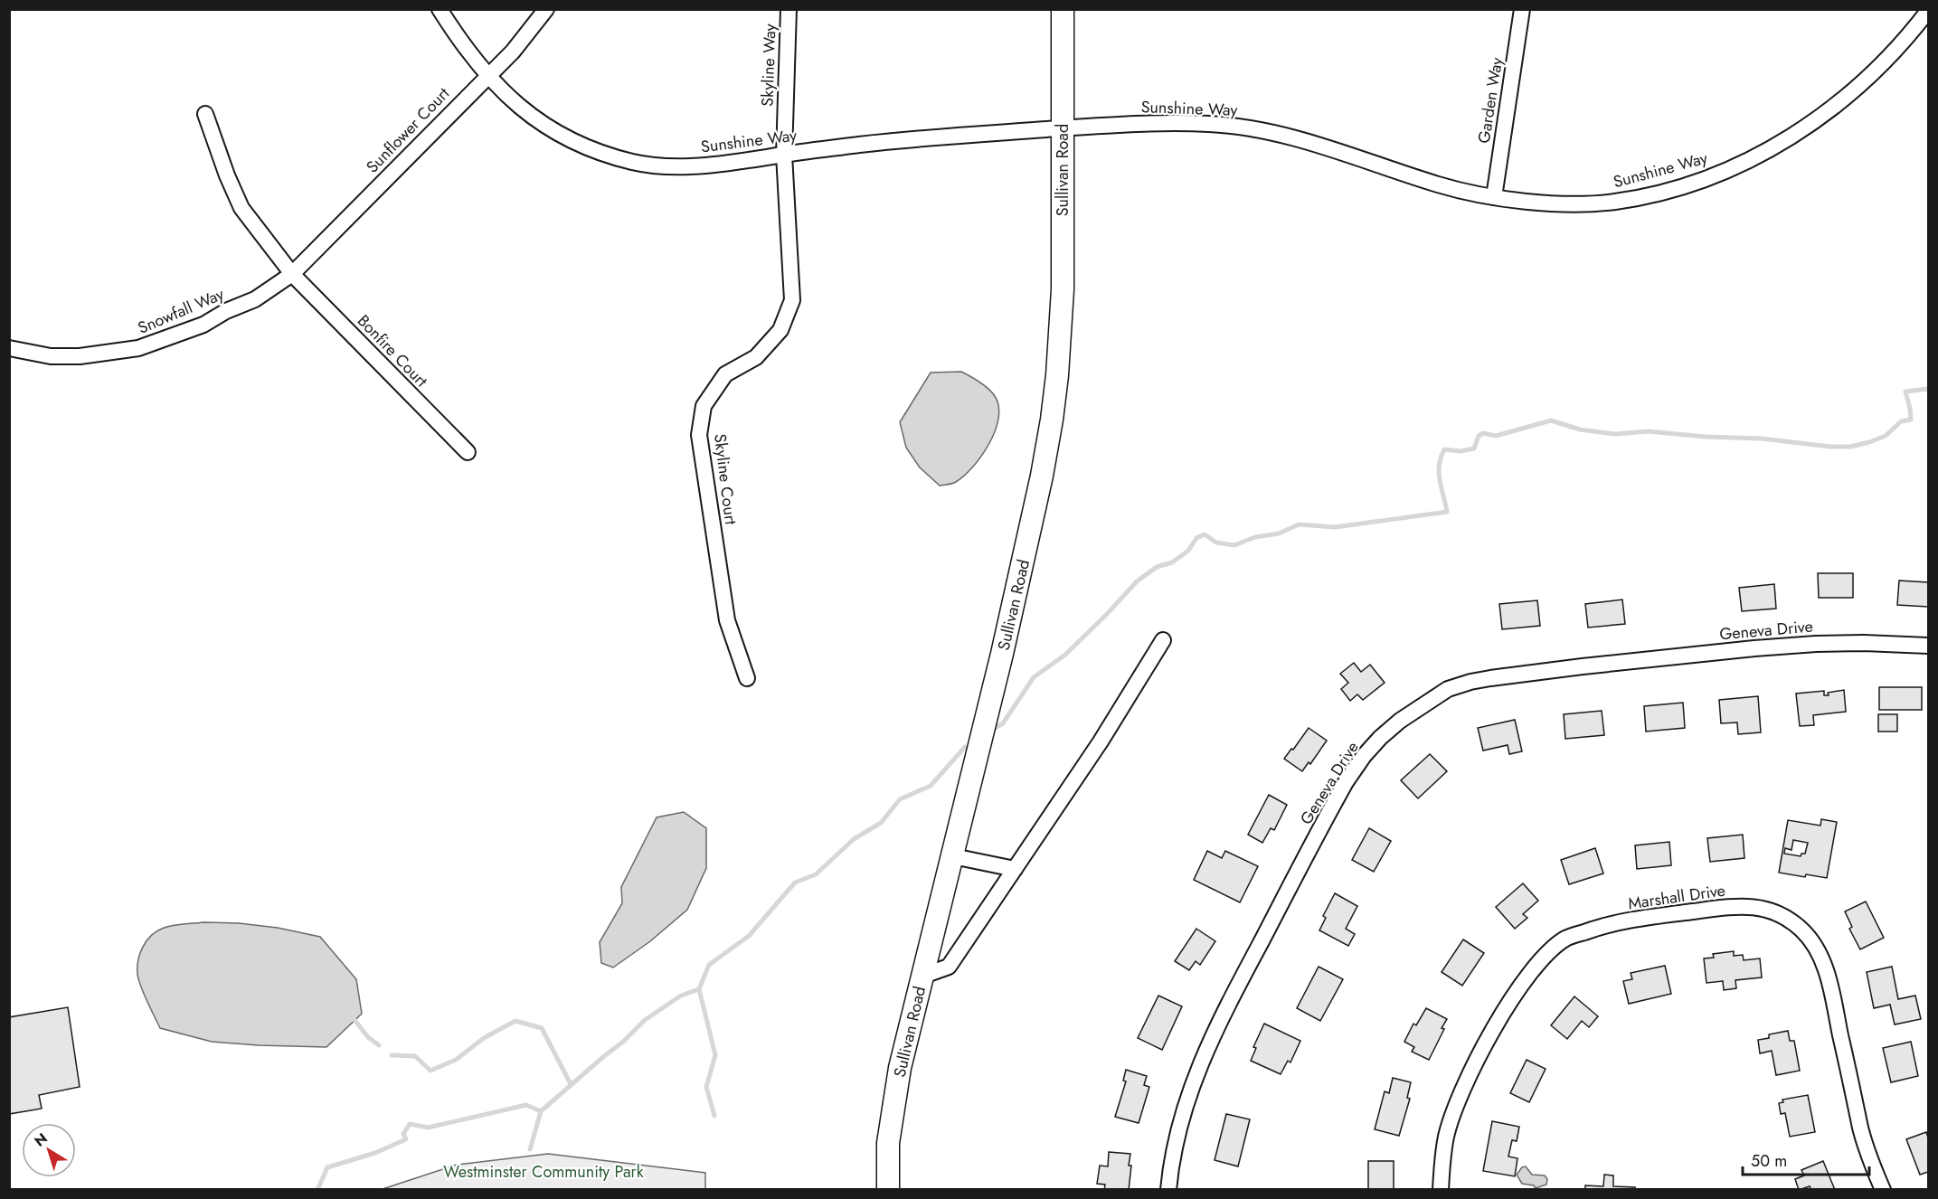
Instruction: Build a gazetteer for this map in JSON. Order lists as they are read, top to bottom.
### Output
{
  "streets": {
    "street": [
      "Skyline Way",
      "Garden Way",
      "Sunshine Way",
      "Sunflower Court",
      "Sullivan Road",
      "Snowfall Way",
      "Bonfire Court",
      "Skyline Court",
      "Geneva Drive",
      "Marshall Drive"
    ]
  },
  "crossings": [
    ["Skyline Way", "Sunshine Way"],
    ["Skyline Way", "Skyline Court"],
    ["Garden Way", "Sunshine Way"],
    ["Sunshine Way", "Sunflower Court"],
    ["Sunshine Way", "Sullivan Road"],
    ["Sunshine Way", "Skyline Court"],
    ["Sunflower Court", "Snowfall Way"],
    ["Sunflower Court", "Bonfire Court"],
    ["Snowfall Way", "Bonfire Court"]
  ],
  "parks": ["Westminster Community Park"],
  "scale_bar": "50 m",
  "north": "top left"
}
